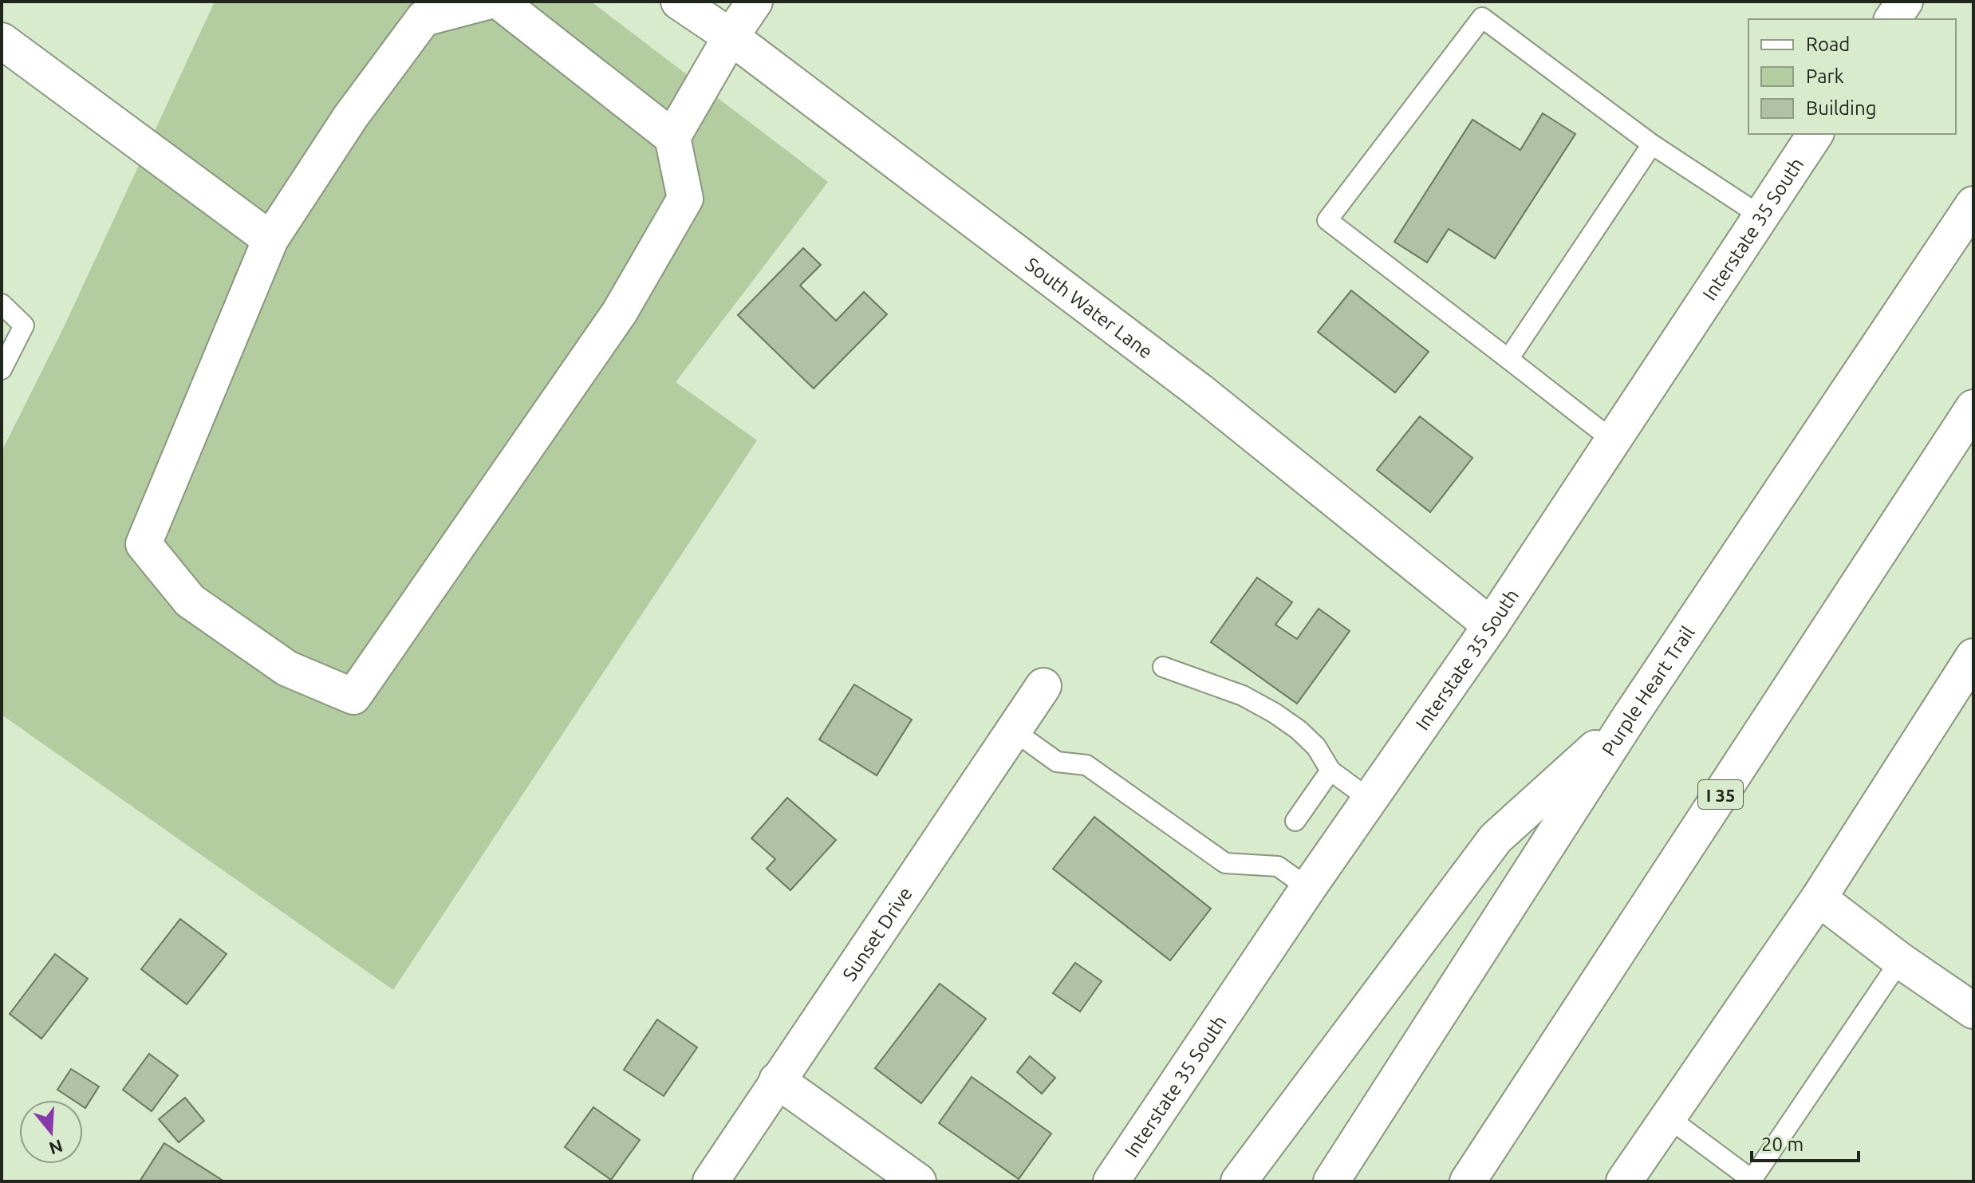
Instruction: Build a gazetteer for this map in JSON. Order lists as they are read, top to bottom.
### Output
{
  "streets": {
    "main road": [
      "Interstate 35 South",
      "South Water Lane",
      "Purple Heart Trail",
      "I 35",
      "Sunset Drive"
    ]
  },
  "crossings": [
    ["Interstate 35 South", "South Water Lane"]
  ],
  "legend": ["Road", "Park", "Building"],
  "scale_bar": "20 m",
  "north": "bottom"
}
